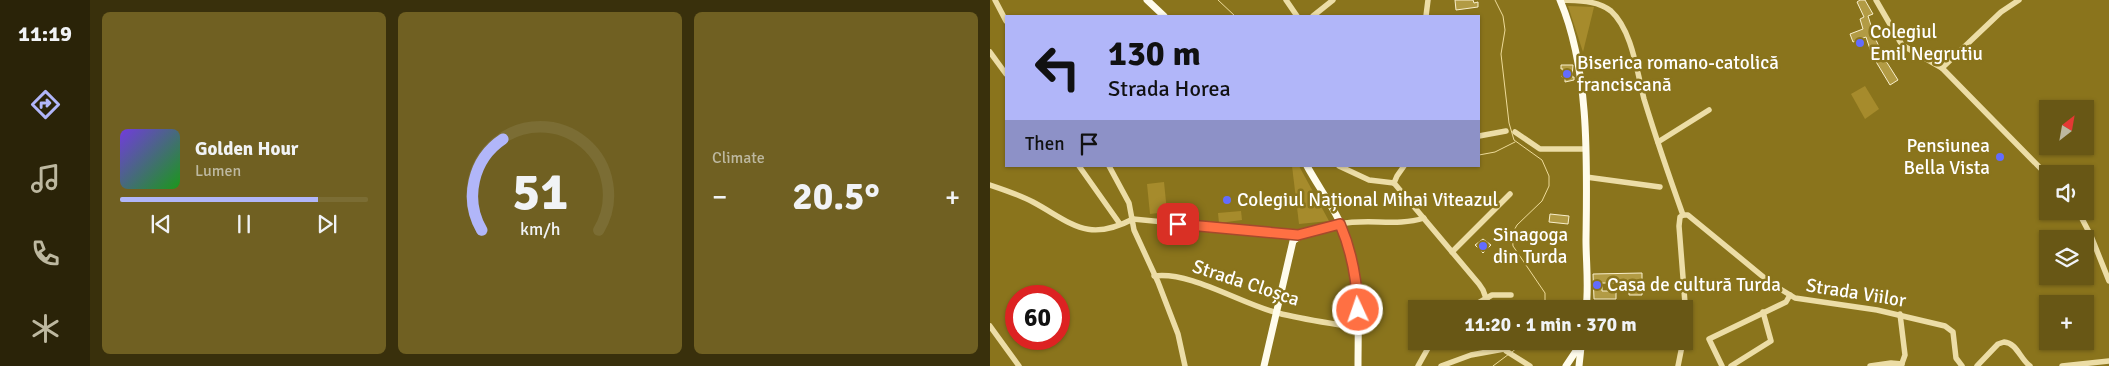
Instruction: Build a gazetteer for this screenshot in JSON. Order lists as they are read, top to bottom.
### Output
{
  "streets": {
    "street": ["Strada Cloșca", "Strada Viilor"]
  },
  "places": [
    "Colegiul Emil Negrutiu",
    "Biserica romano-catolică franciscană",
    "Pensiunea Bella Vista",
    "Colegiul Național Mihai Viteazul",
    "Sinagoga din Turda",
    "Casa de cultură Turda"
  ],
  "north": "top right",
  "page": {
    "tabs": "11:19",
    "tile": "Climate",
    "turn": ["130 m", "Strada Horea"],
    "map_buttons": "+",
    "then": "Then",
    "song": ["Golden Hour", "Lumen"],
    "heat": ["−", "20.5°", "+"],
    "limit": "60",
    "trip": "11:20 · 1 min · 370 m",
    "gauge": ["51", "km/h"]
  }
}
